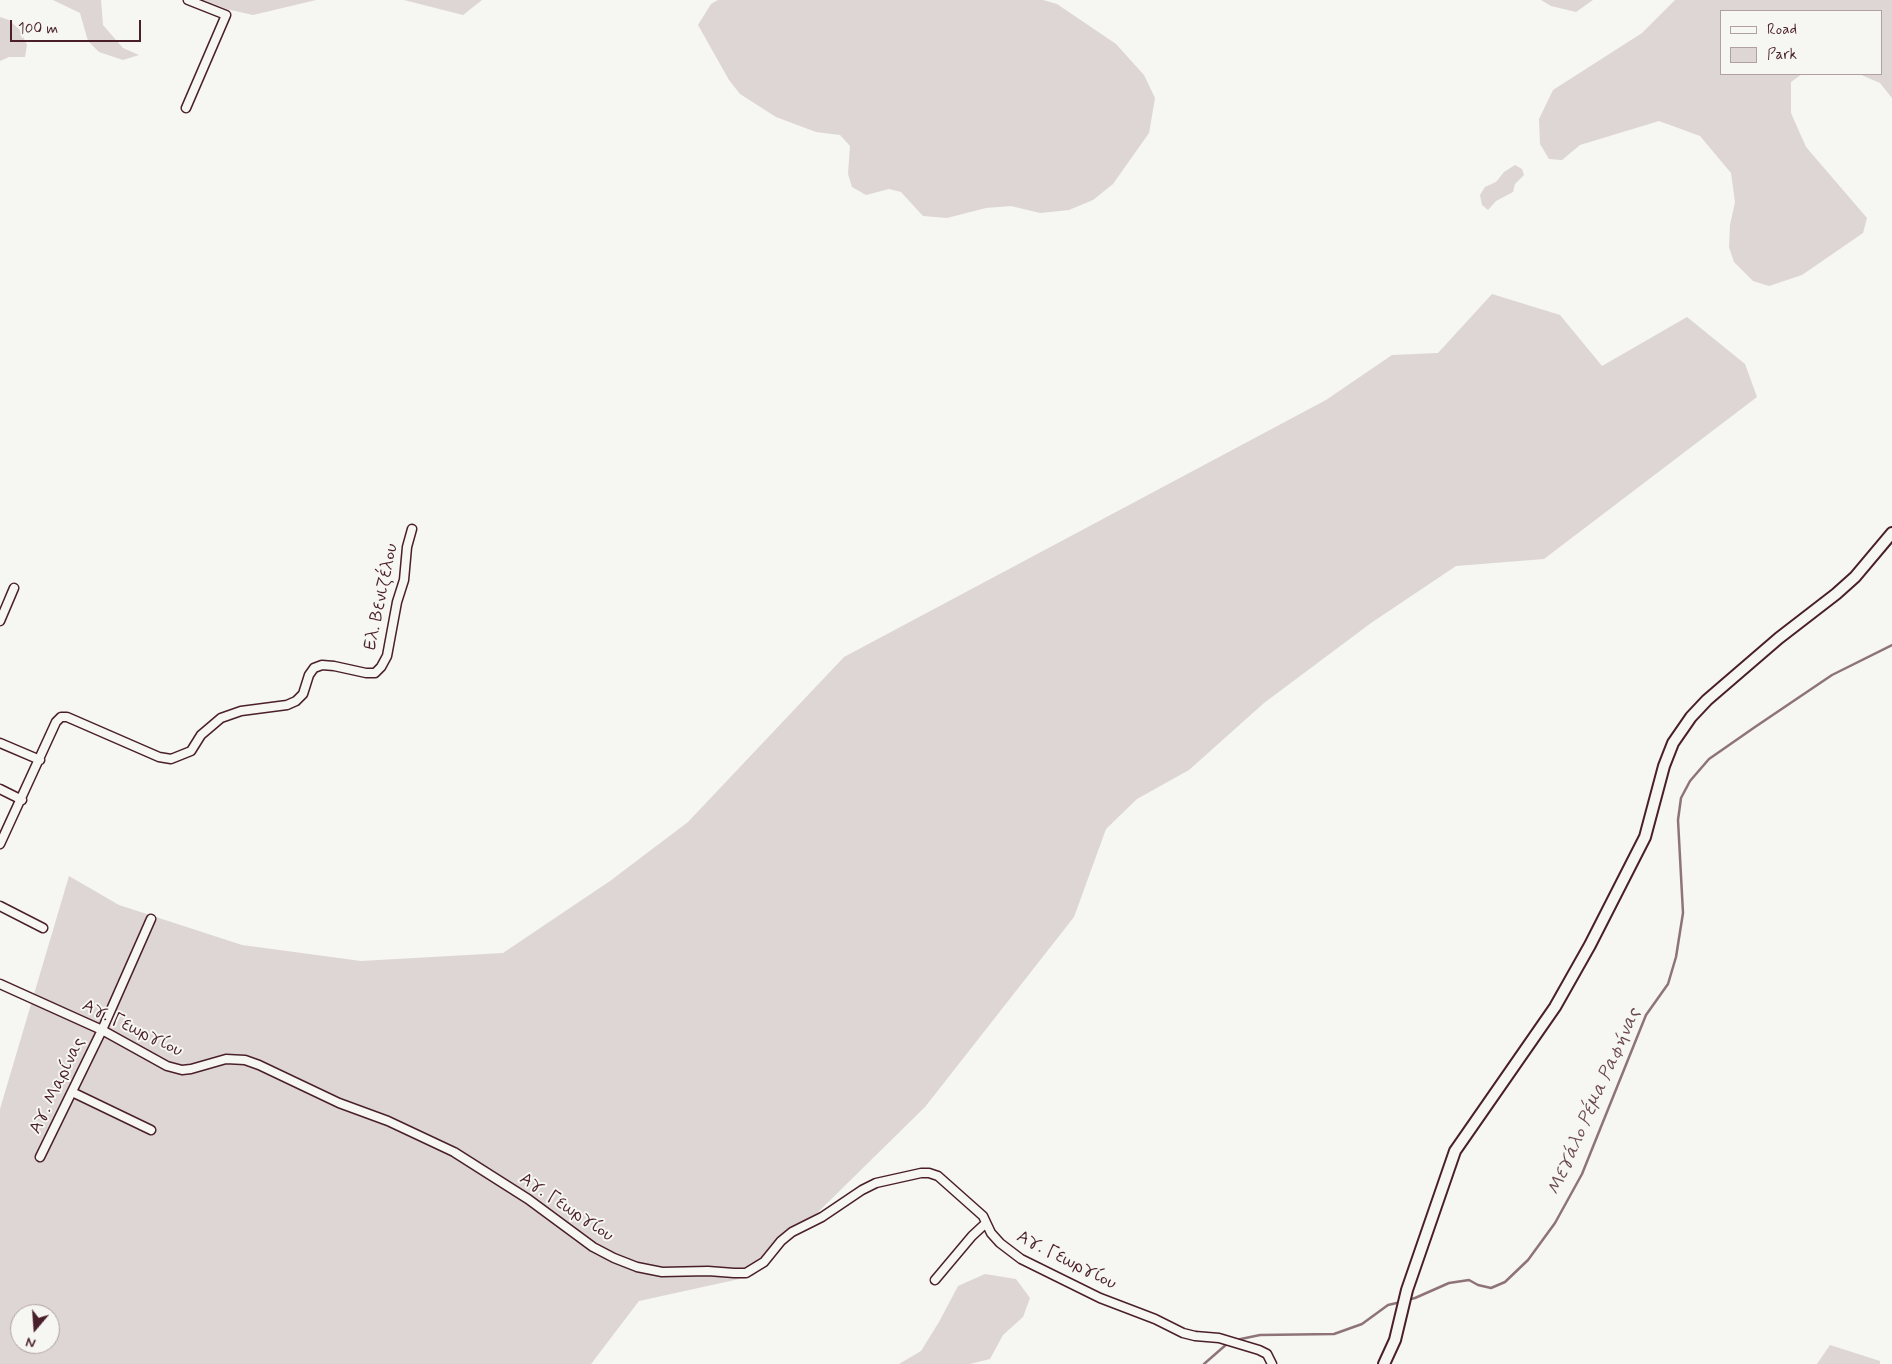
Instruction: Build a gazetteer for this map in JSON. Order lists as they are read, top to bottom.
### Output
{
  "streets": {
    "street": ["Ελ. Βενιζέλου", "Αγ. Γεωργίου", "Αγ. Μαρίνας"]
  },
  "crossings": [
    ["Αγ. Γεωργίου", "Αγ. Μαρίνας"]
  ],
  "water": ["Μεγάλο Ρέμα Ραφήνας"],
  "legend": ["Road", "Park"],
  "scale_bar": "100 m",
  "north": "bottom"
}
